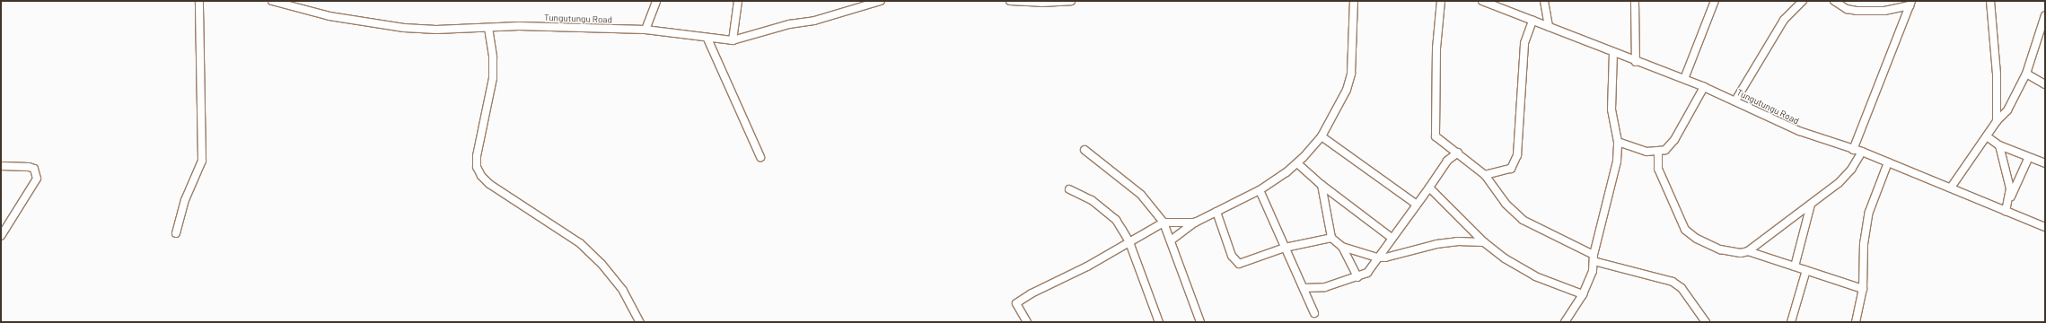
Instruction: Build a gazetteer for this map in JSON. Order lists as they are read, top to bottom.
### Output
{
  "streets": {
    "street": ["Tungutungu Road"]
  }
}
